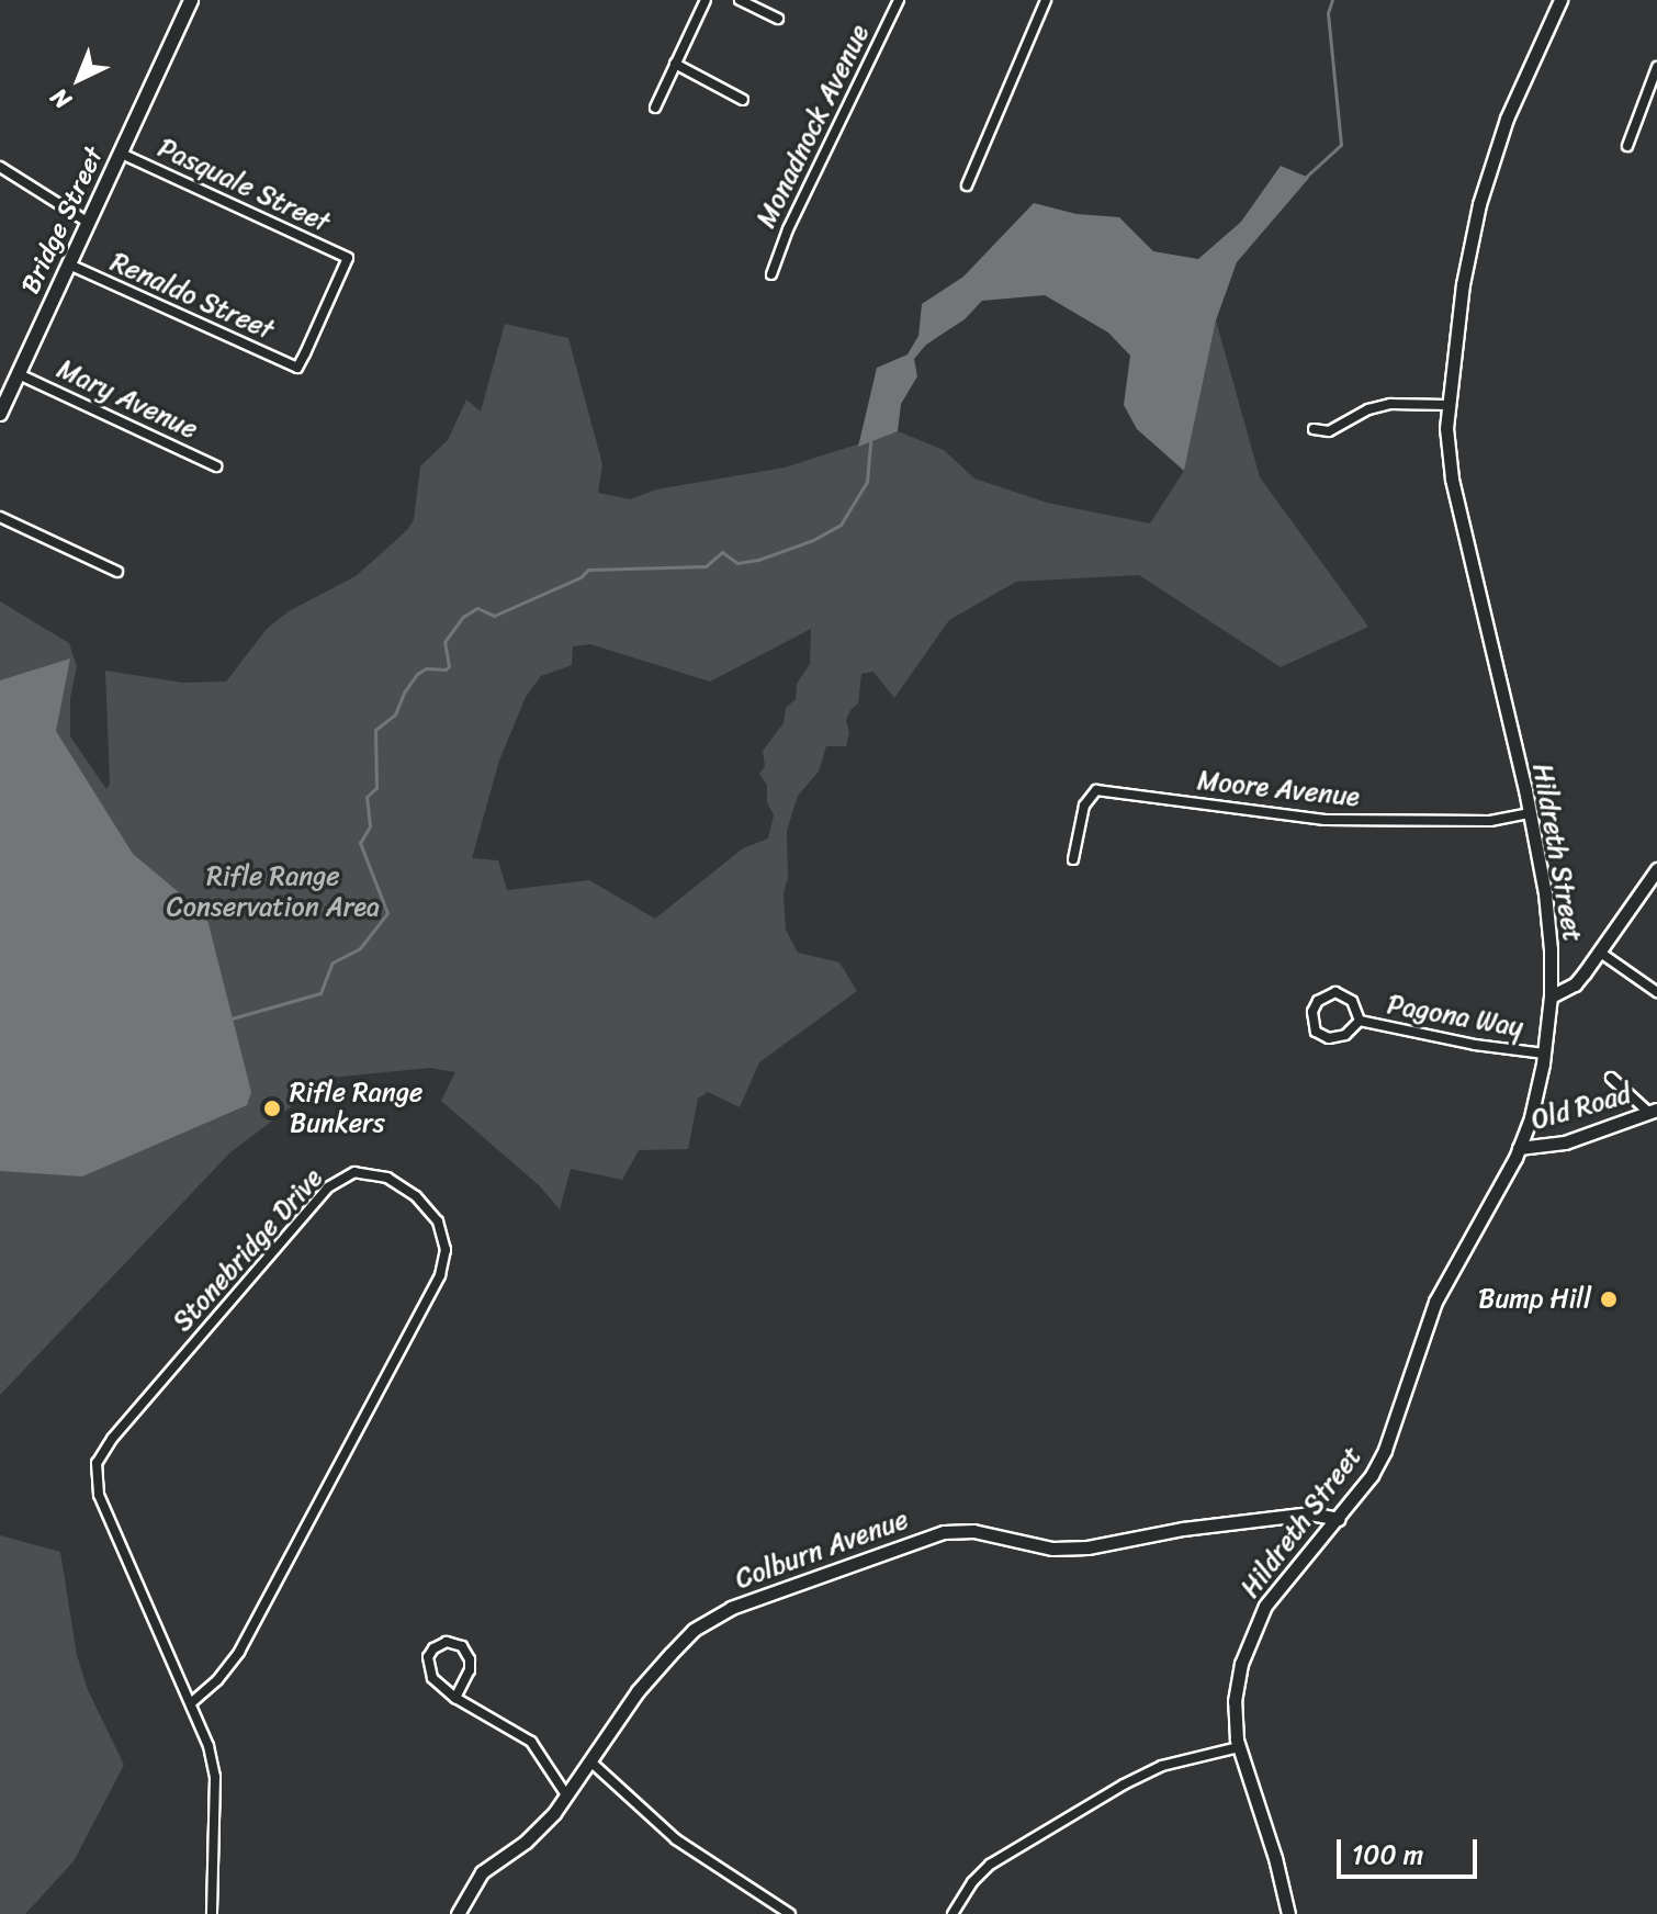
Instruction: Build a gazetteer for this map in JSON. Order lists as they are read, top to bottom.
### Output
{
  "streets": {
    "main road": ["Bridge Street"],
    "street": [
      "Monadnock Avenue",
      "Pasquale Street",
      "Renaldo Street",
      "Mary Avenue",
      "Moore Avenue",
      "Hildreth Street",
      "Pagona Way",
      "Old Road",
      "Stonebridge Drive",
      "Colburn Avenue"
    ]
  },
  "crossings": [
    ["Pasquale Street", "Bridge Street"],
    ["Pasquale Street", "Renaldo Street"],
    ["Bridge Street", "Renaldo Street"],
    ["Bridge Street", "Mary Avenue"],
    ["Moore Avenue", "Hildreth Street"],
    ["Hildreth Street", "Pagona Way"],
    ["Hildreth Street", "Old Road"],
    ["Hildreth Street", "Colburn Avenue"]
  ],
  "parks": ["Rifle Range Conservation Area"],
  "places": ["Rifle Range Bunkers", "Bump Hill"],
  "scale_bar": "100 m",
  "north": "bottom left"
}
